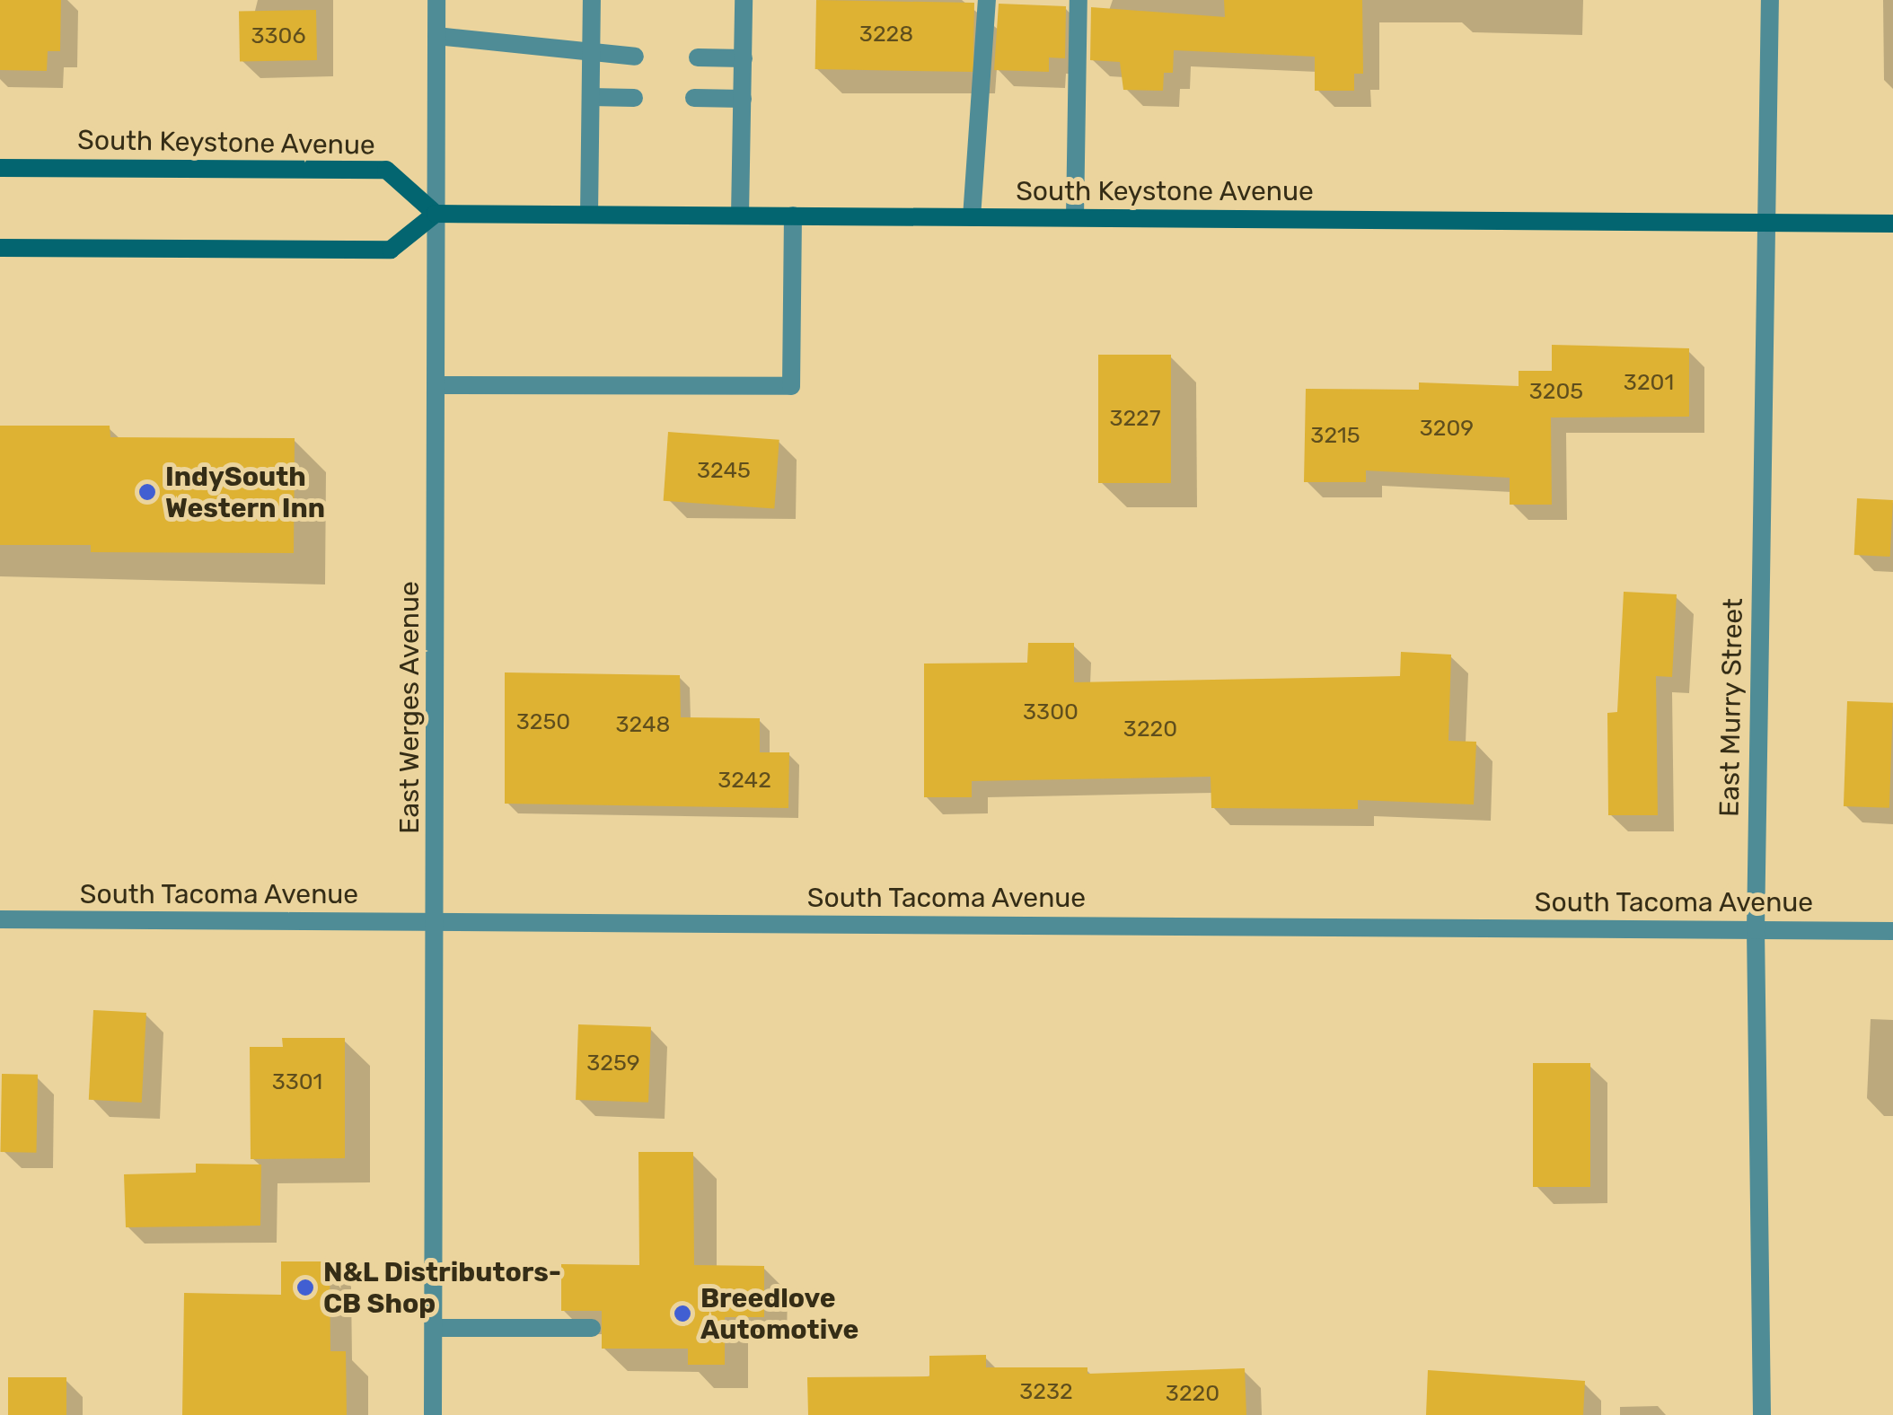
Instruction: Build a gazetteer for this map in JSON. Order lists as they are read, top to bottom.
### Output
{
  "streets": {
    "main road": ["South Keystone Avenue"],
    "street": ["East Werges Avenue", "East Murry Street", "South Tacoma Avenue"]
  },
  "crossings": [
    ["South Keystone Avenue", "East Werges Avenue"],
    ["South Keystone Avenue", "East Murry Street"],
    ["East Werges Avenue", "South Tacoma Avenue"],
    ["East Murry Street", "South Tacoma Avenue"]
  ],
  "places": ["IndySouth Western Inn", "N&L Distributors- CB Shop", "Breedlove Automotive"],
  "house_numbers": [
    "3228",
    "3306",
    "3201",
    "3205",
    "3227",
    "3209",
    "3215",
    "3245",
    "3300",
    "3250",
    "3248",
    "3220",
    "3242",
    "3259",
    "3301",
    "3232",
    "3220"
  ]
}
